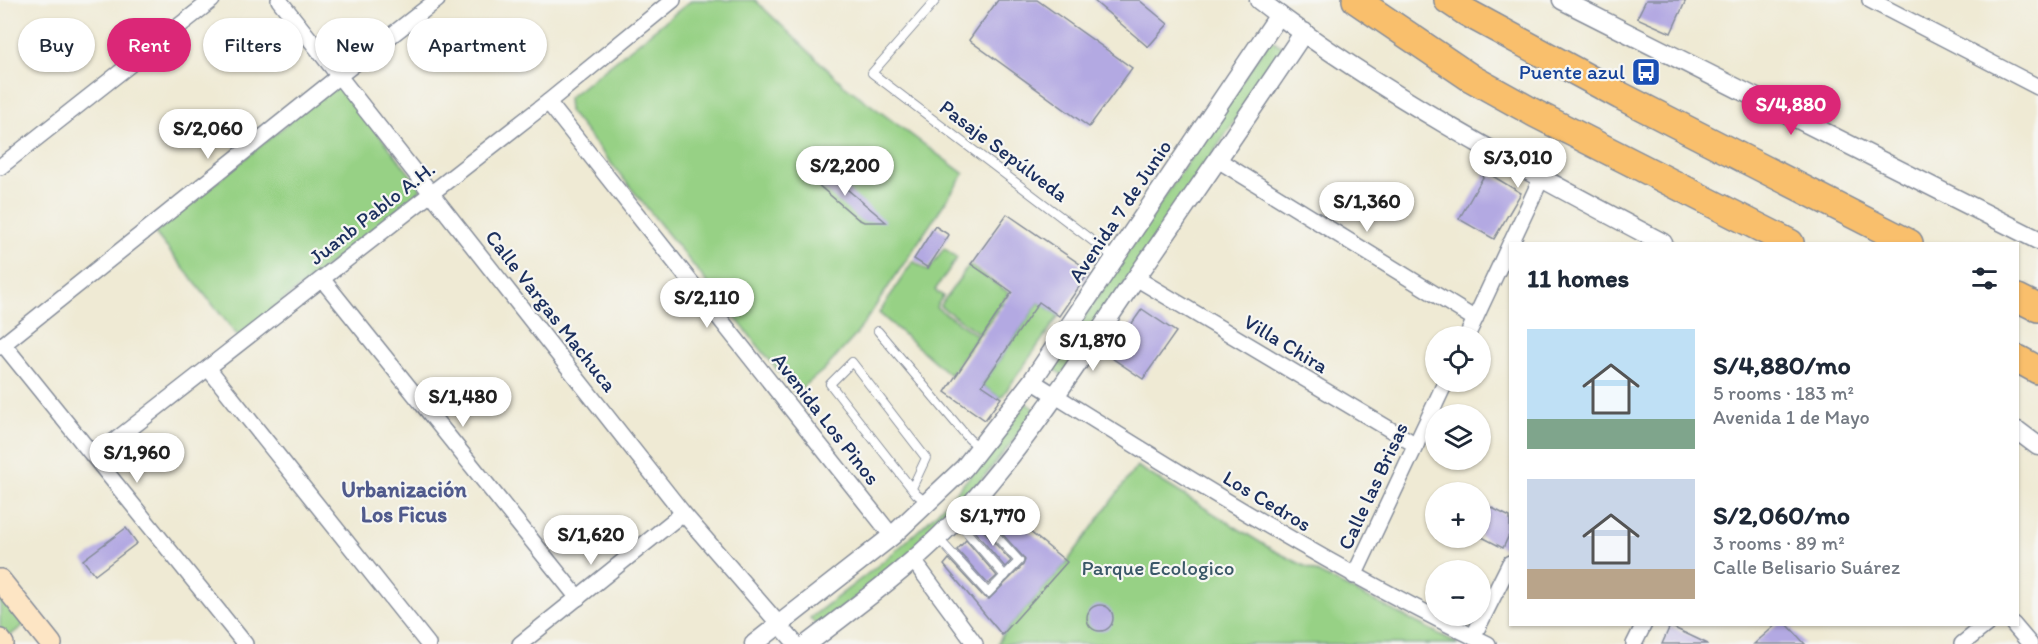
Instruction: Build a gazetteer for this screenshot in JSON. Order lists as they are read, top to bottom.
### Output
{
  "streets": {
    "street": [
      "Avenida 7 de Junio",
      "Juanb Pablo A.H.",
      "Calle Vargas Machuca",
      "Villa Chira",
      "Avenida Los Pinos",
      "Calle las Brisas",
      "Los Cedros"
    ],
    "lane": ["Pasaje Sepúlveda"]
  },
  "crossings": [
    ["Pasaje Sepúlveda", "Avenida 7 de Junio"],
    ["Avenida 7 de Junio", "Calle Vargas Machuca"],
    ["Avenida 7 de Junio", "Avenida Los Pinos"],
    ["Avenida 7 de Junio", "Los Cedros"],
    ["Juanb Pablo A.H.", "Calle Vargas Machuca"],
    ["Juanb Pablo A.H.", "Avenida Los Pinos"],
    ["Villa Chira", "Calle las Brisas"],
    ["Calle las Brisas", "Los Cedros"]
  ],
  "districts": ["Urbanización Los Ficus"],
  "parks": ["Parque Ecologico"],
  "places": {
    "bus stop": ["Puente azul"]
  },
  "page": {
    "chip": [
      "Buy",
      "Rent",
      "Filters",
      "New",
      "Apartment"
    ],
    "price": [
      "S/4,880",
      "S/2,060",
      "S/3,010",
      "S/2,200",
      "S/1,360",
      "S/2,110",
      "S/1,870",
      "S/1,480",
      "S/1,960",
      "S/1,770",
      "S/1,620"
    ],
    "heading": "11 homes",
    "list": [
      {
        "name": "S/4,880/mo",
        "note": "5 rooms · 183 m² · Avenida 1 de Mayo"
      },
      {
        "name": "S/2,060/mo",
        "note": "3 rooms · 89 m² · Calle Belisario Suárez"
      }
    ],
    "map_buttons": ["+", "−"]
  }
}
